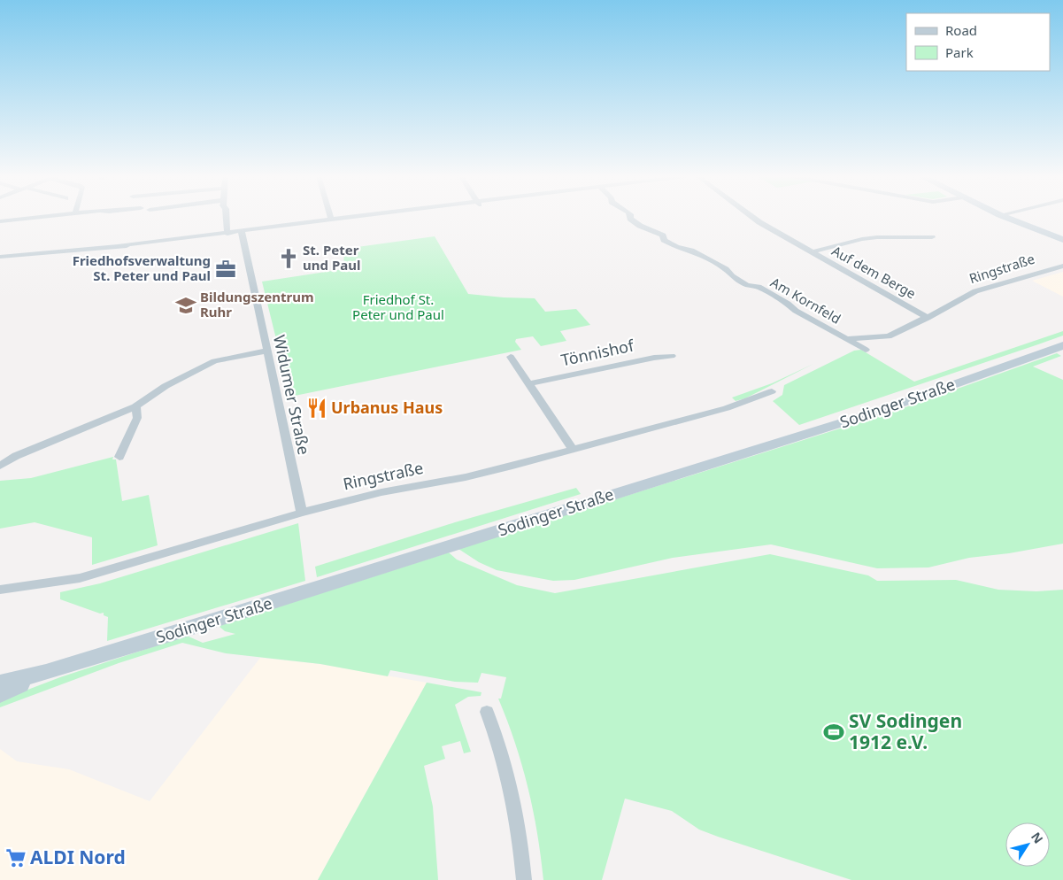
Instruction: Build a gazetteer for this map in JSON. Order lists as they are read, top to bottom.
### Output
{
  "streets": {
    "main road": ["Sodinger Straße"],
    "street": [
      "Ringstraße",
      "Auf dem Berge",
      "Am Kornfeld",
      "Tönnishof",
      "Widumer Straße"
    ]
  },
  "crossings": [
    ["Ringstraße", "Auf dem Berge"],
    ["Ringstraße", "Am Kornfeld"],
    ["Ringstraße", "Widumer Straße"]
  ],
  "parks": ["Friedhof St. Peter und Paul"],
  "places": {
    "church": ["St. Peter und Paul"],
    "office": ["Friedhofsverwaltung St. Peter und Paul"],
    "school or university": ["Bildungszentrum Ruhr"],
    "restaurant": ["Urbanus Haus"],
    "sports": ["SV Sodingen 1912 e.V."],
    "supermarket": ["ALDI Nord"]
  },
  "legend": ["Road", "Park"],
  "north": "top right"
}
